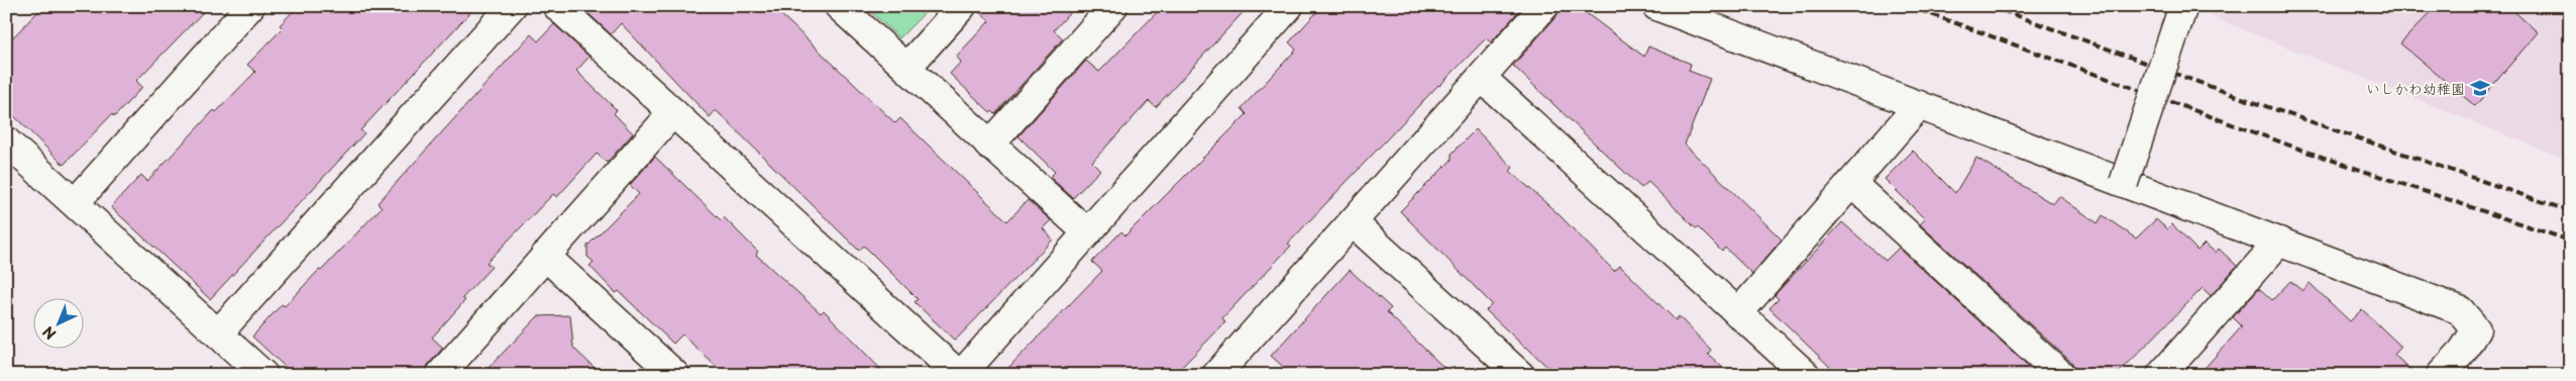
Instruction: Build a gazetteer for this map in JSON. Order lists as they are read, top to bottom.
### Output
{
  "places": {
    "school or university": ["いしかわ幼稚園"]
  },
  "north": "bottom left"
}
